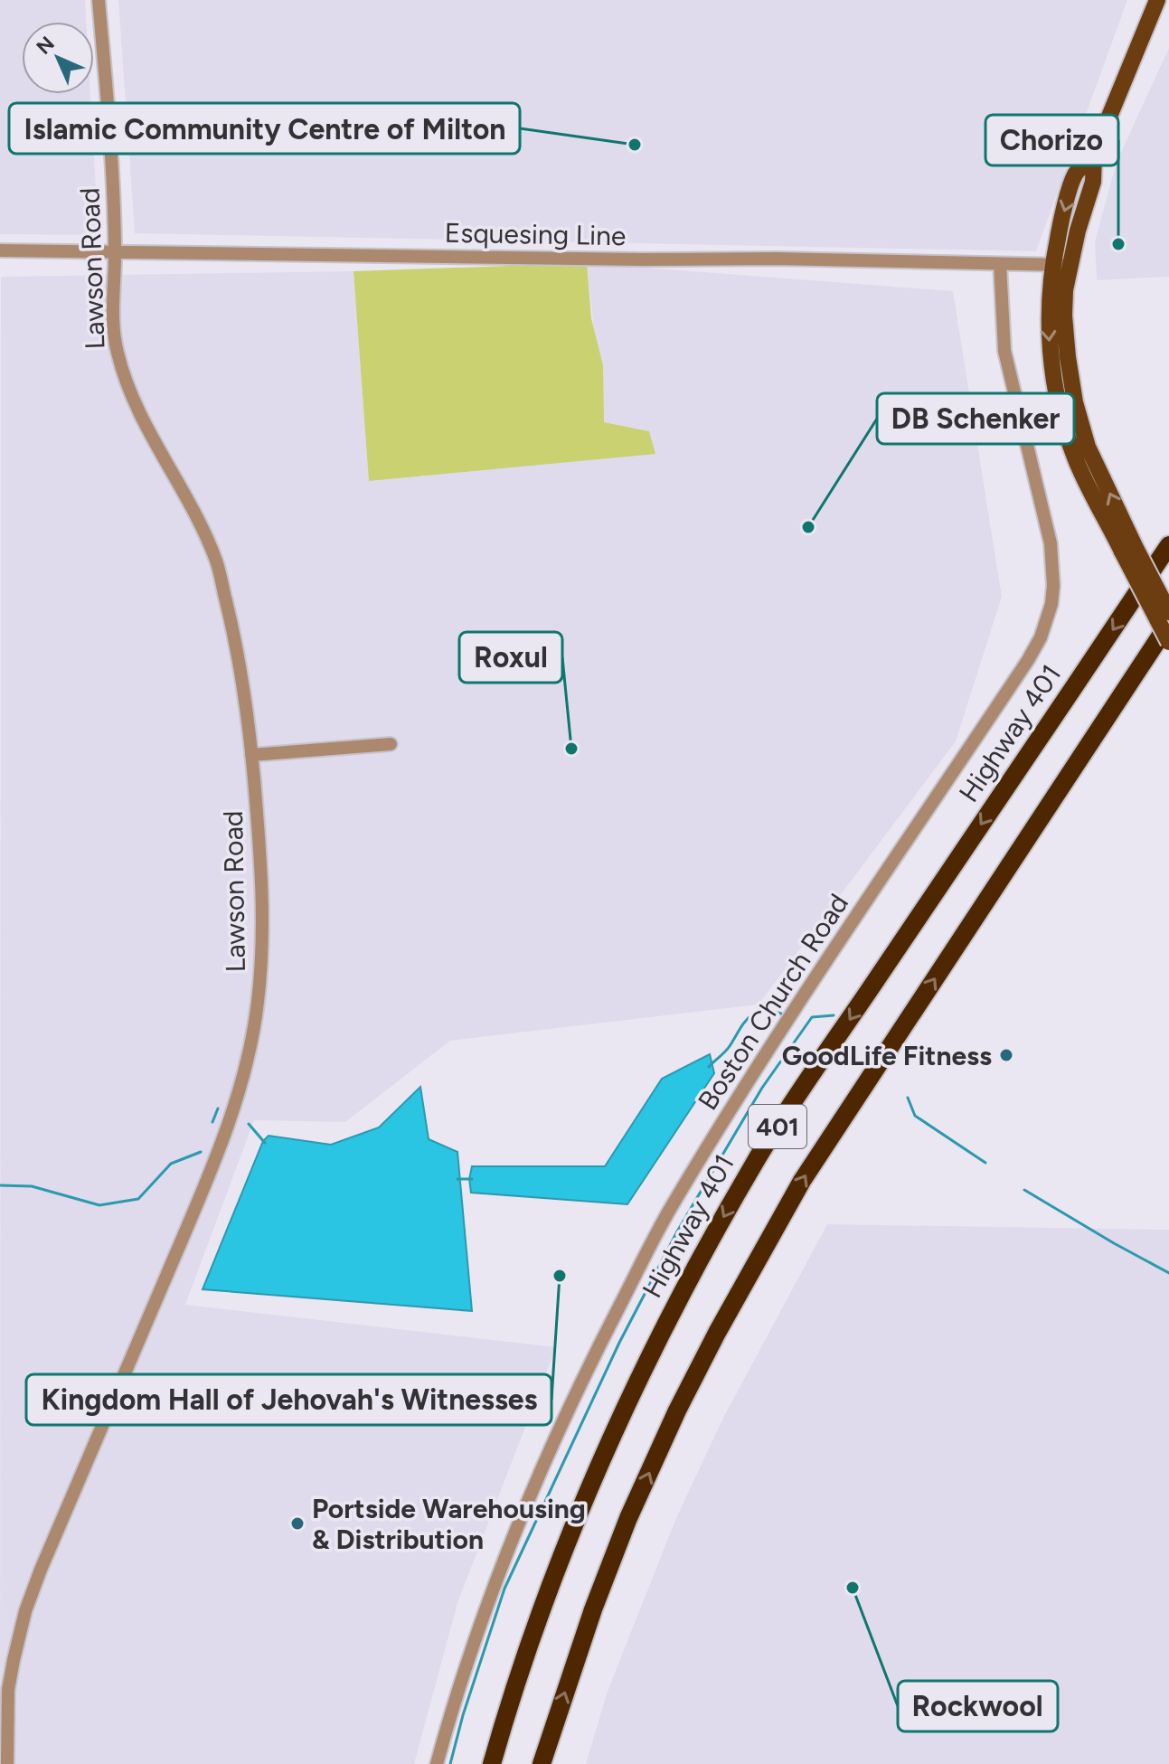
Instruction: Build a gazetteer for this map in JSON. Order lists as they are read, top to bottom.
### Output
{
  "streets": {
    "highway": ["Highway 401", "401"],
    "street": ["Esquesing Line", "Lawson Road", "Boston Church Road"]
  },
  "crossings": [
    ["Esquesing Line", "Lawson Road"],
    ["Esquesing Line", "Boston Church Road"]
  ],
  "places": [
    "Islamic Community Centre of Milton",
    "Chorizo",
    "DB Schenker",
    "Roxul",
    "GoodLife Fitness",
    "Kingdom Hall of Jehovah's Witnesses",
    "Portside Warehousing & Distribution",
    "Rockwool"
  ],
  "north": "top left"
}
